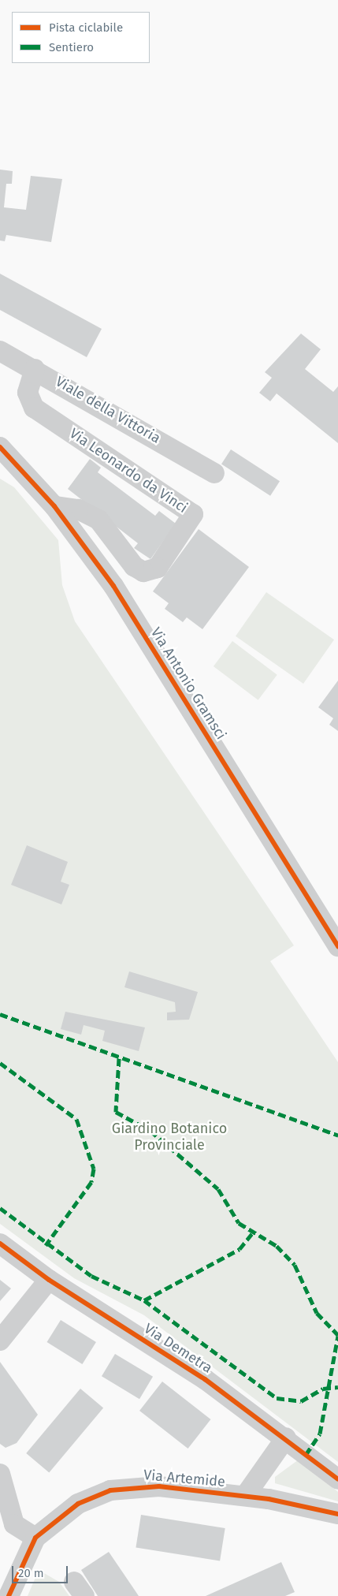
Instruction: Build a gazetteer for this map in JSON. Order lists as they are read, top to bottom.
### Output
{
  "streets": {
    "street": [
      "Viale della Vittoria",
      "Via Leonardo da Vinci",
      "Via Antonio Gramsci",
      "Via Demetra",
      "Via Artemide"
    ]
  },
  "crossings": [
    ["Viale della Vittoria", "Via Leonardo da Vinci"],
    ["Via Leonardo da Vinci", "Via Antonio Gramsci"]
  ],
  "parks": ["Giardino Botanico Provinciale"],
  "legend": ["Pista ciclabile", "Sentiero"],
  "scale_bar": "20 m"
}
